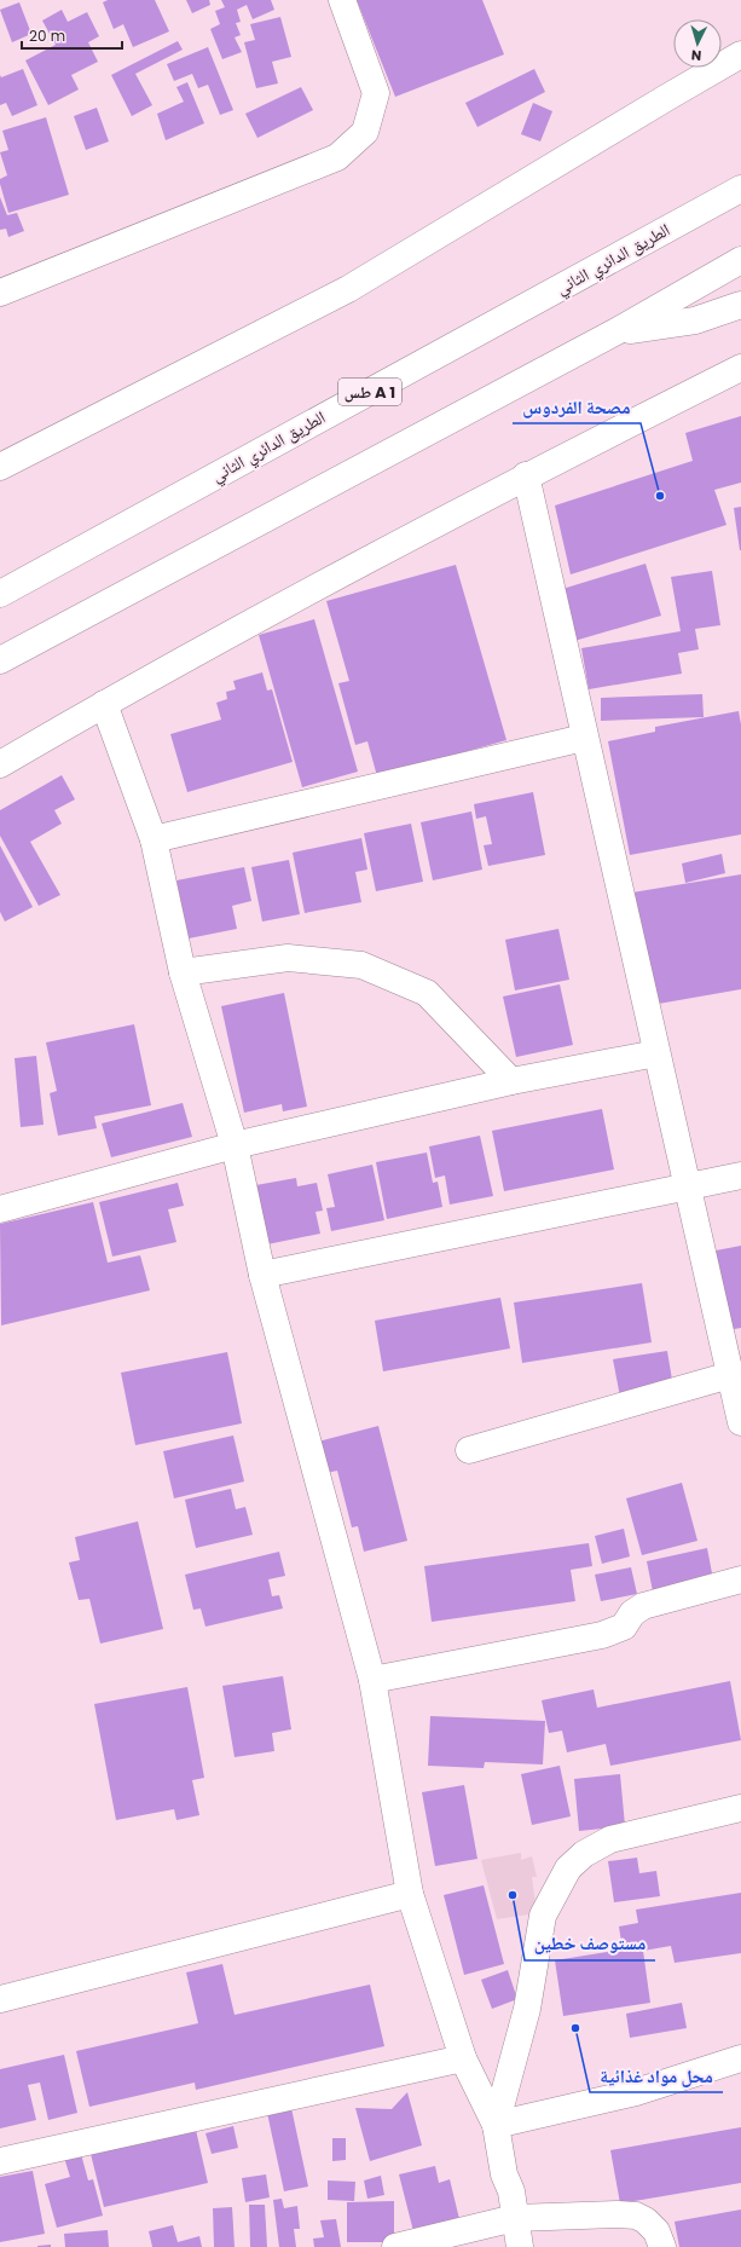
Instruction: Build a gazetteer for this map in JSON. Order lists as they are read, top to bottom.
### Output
{
  "streets": {
    "main road": ["الطريق الدائري الثاني", "طس A 1"]
  },
  "places": ["مصحة الفردوس", "مستوصف خطين", "محل مواد غذائية"],
  "scale_bar": "20 m",
  "north": "bottom"
}
